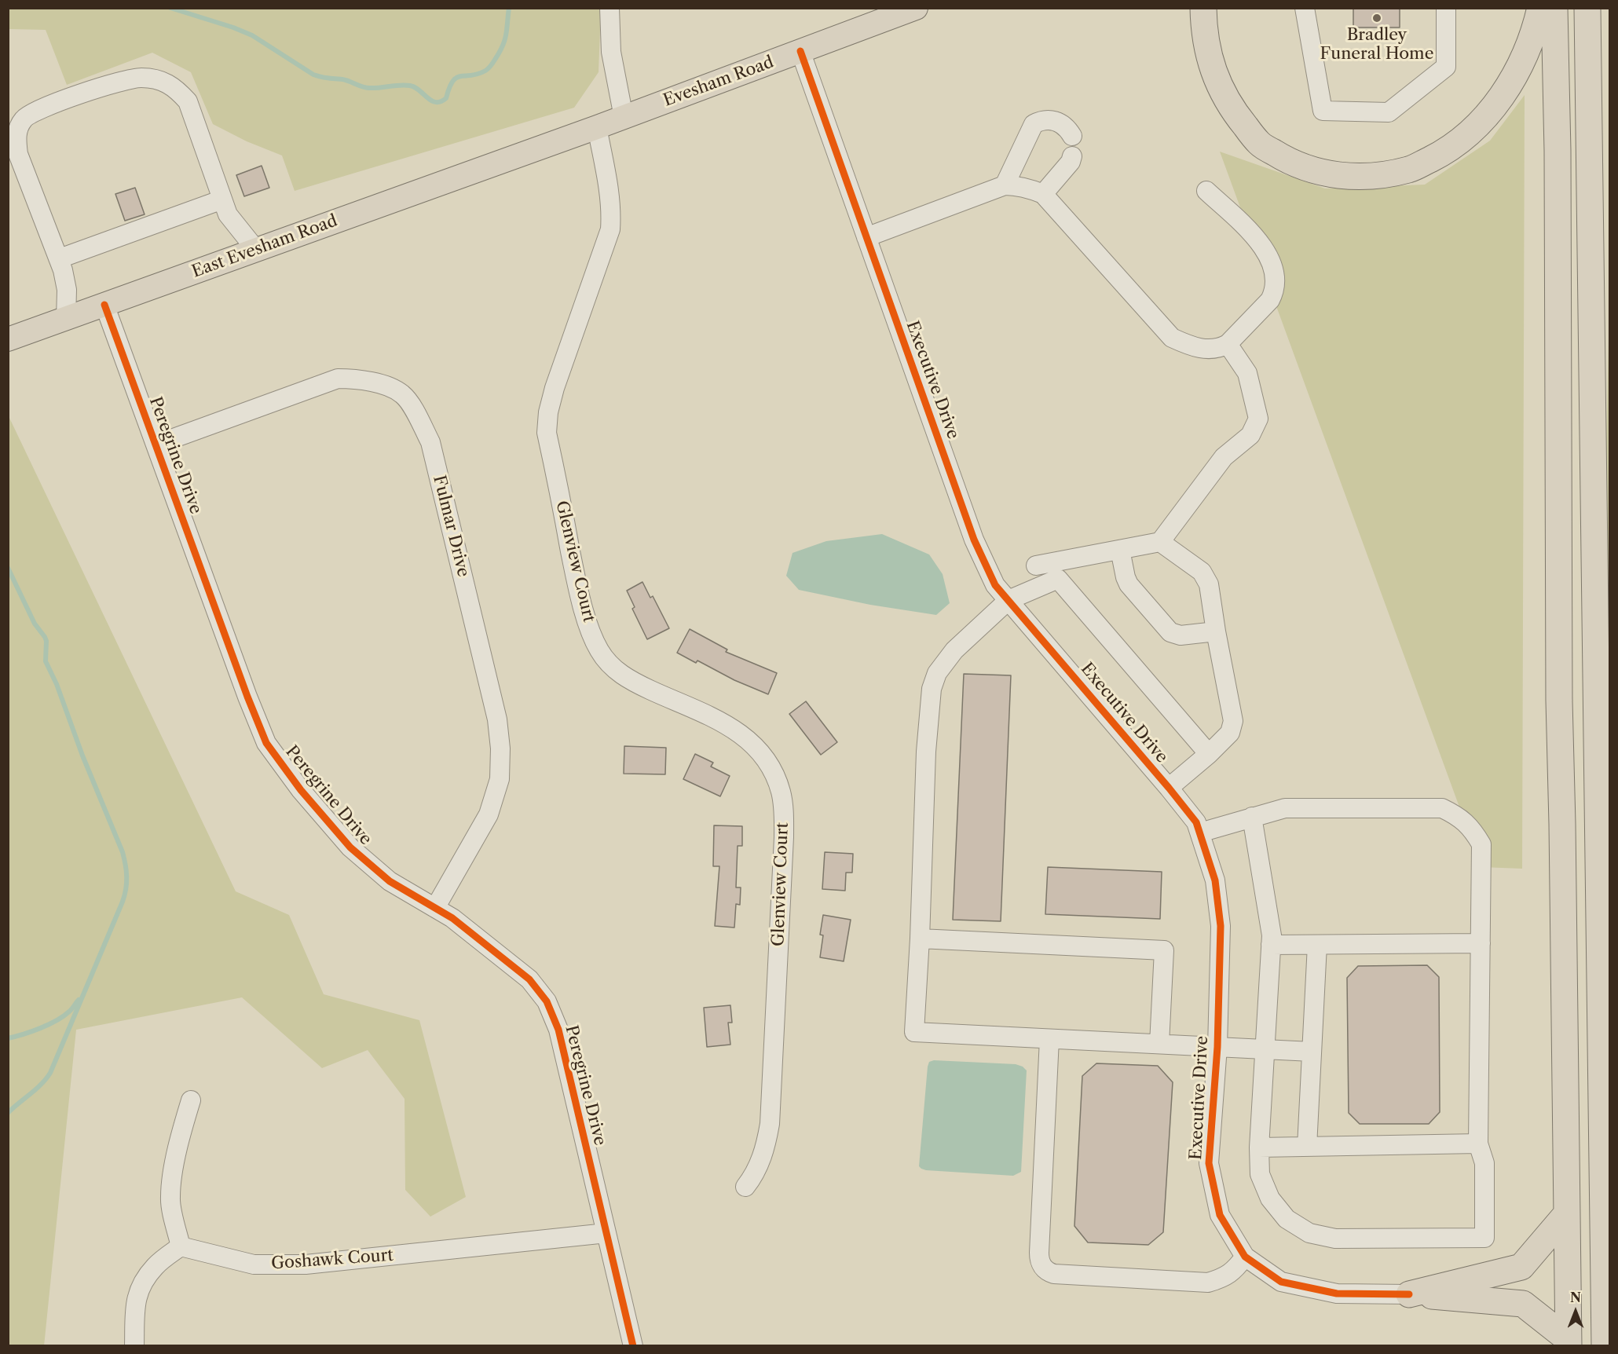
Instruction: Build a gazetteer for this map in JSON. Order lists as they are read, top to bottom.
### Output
{
  "streets": {
    "main road": ["Evesham Road", "East Evesham Road"],
    "street": [
      "Executive Drive",
      "Peregrine Drive",
      "Fulmar Drive",
      "Glenview Court",
      "Goshawk Court"
    ]
  },
  "crossings": [
    ["Evesham Road", "East Evesham Road"],
    ["Evesham Road", "Executive Drive"],
    ["Evesham Road", "Glenview Court"],
    ["East Evesham Road", "Peregrine Drive"],
    ["Peregrine Drive", "Fulmar Drive"],
    ["Peregrine Drive", "Goshawk Court"]
  ],
  "places": ["Bradley Funeral Home"],
  "north": "top"
}
